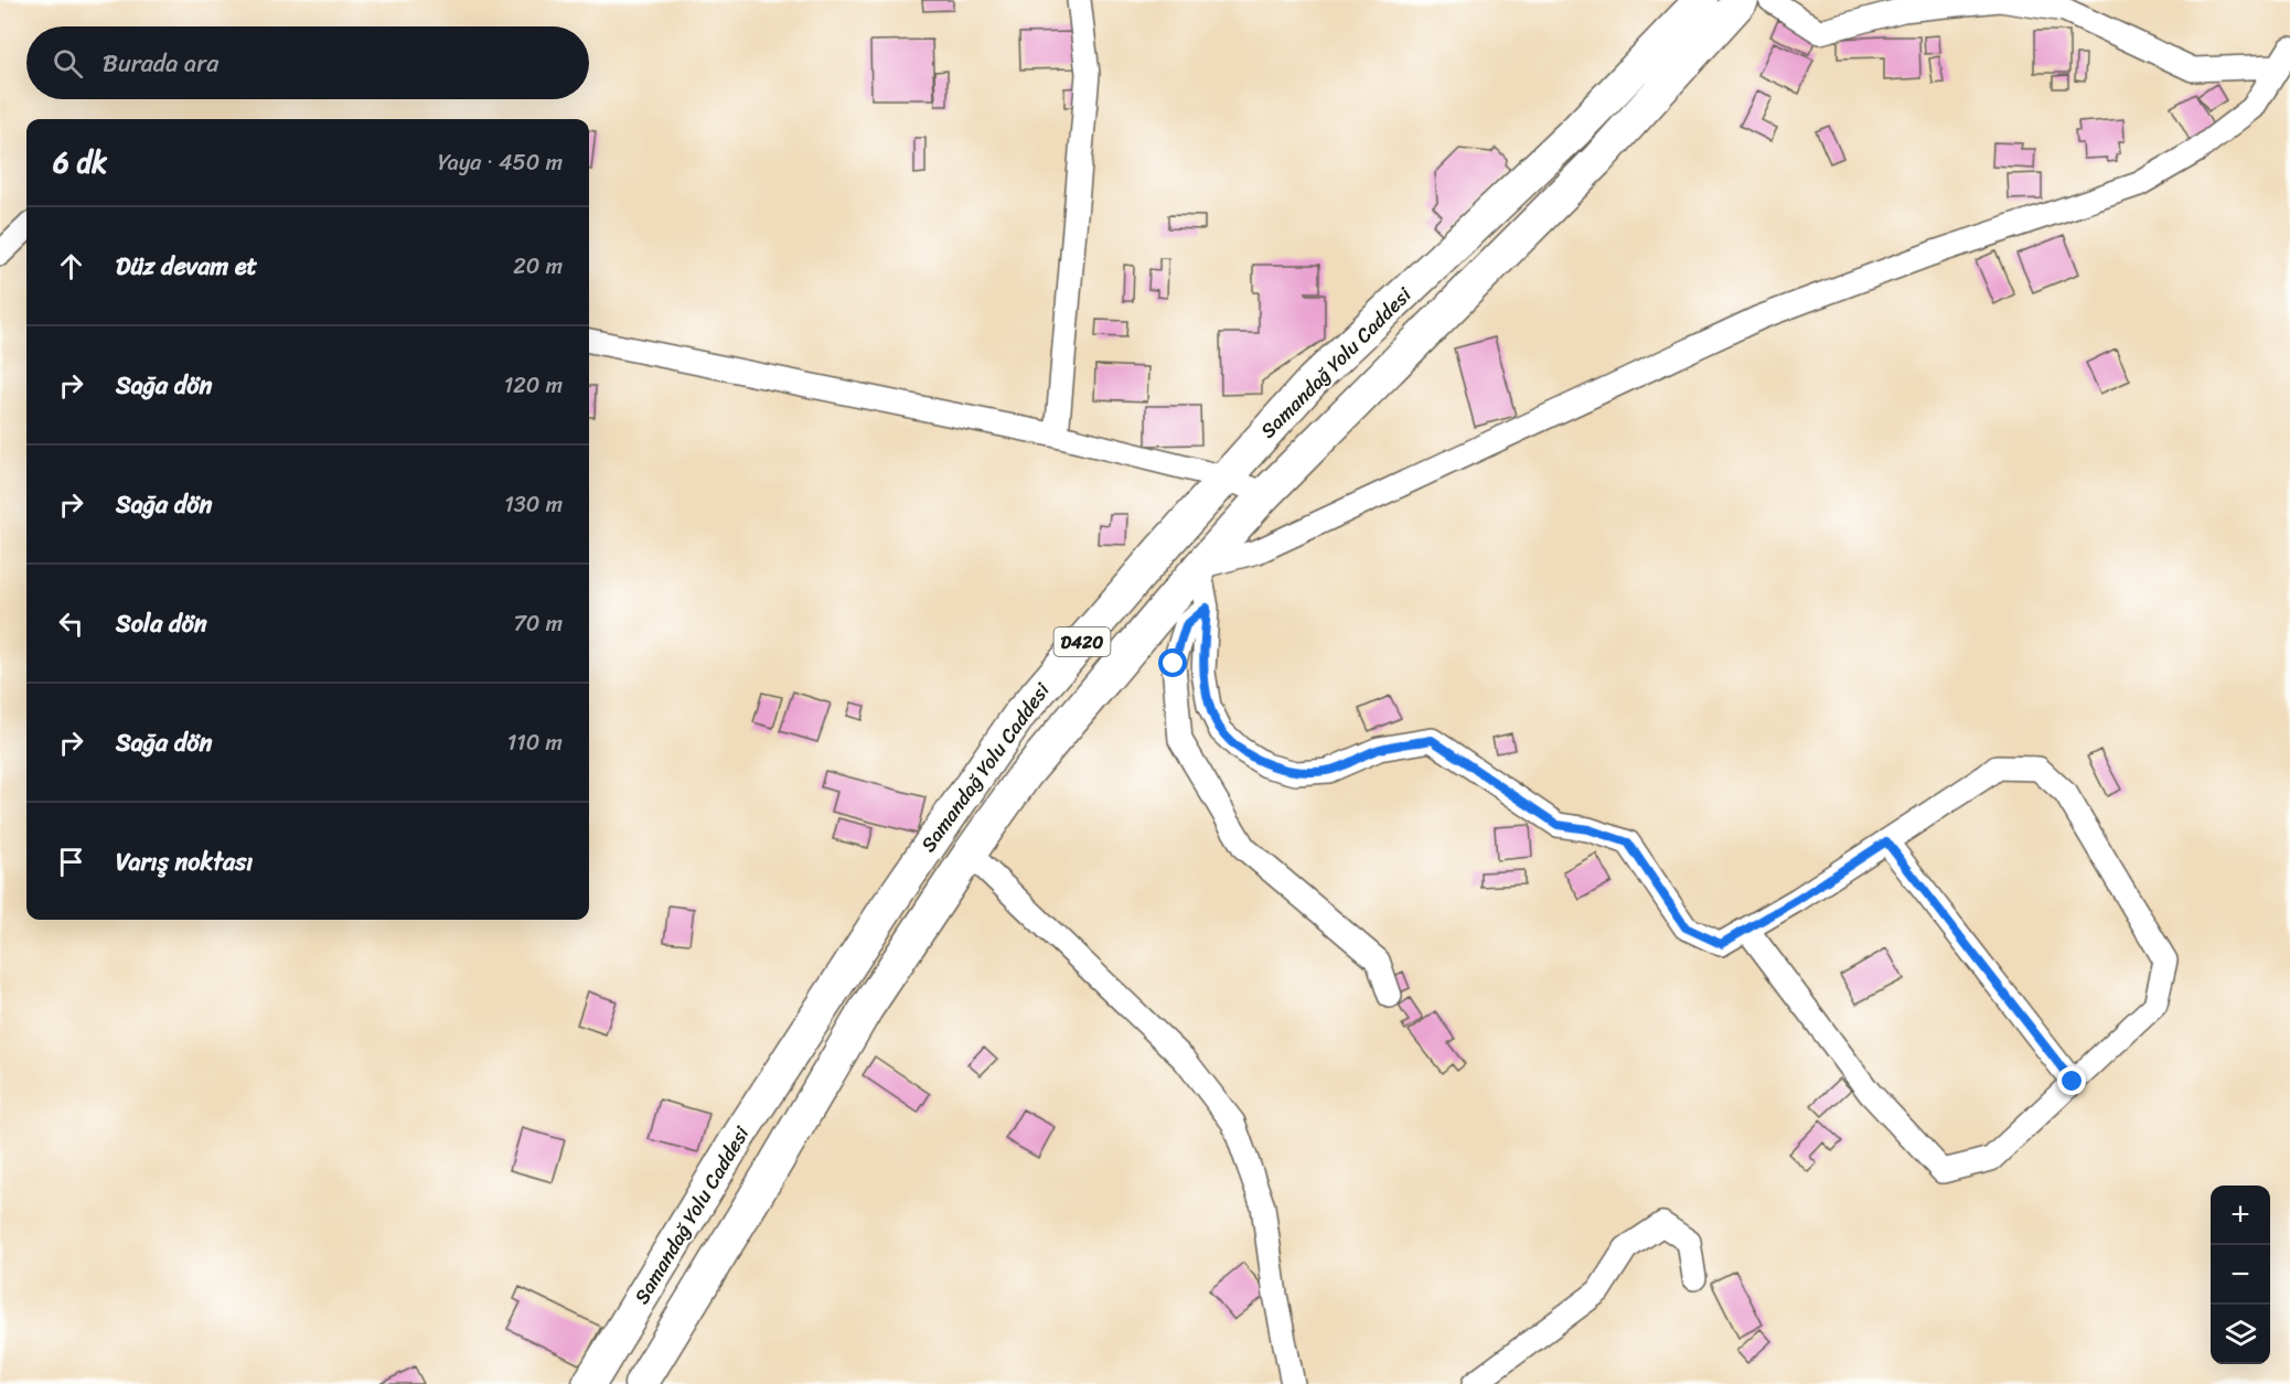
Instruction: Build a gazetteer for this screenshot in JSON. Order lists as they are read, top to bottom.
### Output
{
  "streets": {
    "highway": ["Samandağ Yolu Caddesi", "D420"]
  },
  "page": {
    "search": "Burada ara",
    "heading": ["6 dk", "Yaya · 450 m"],
    "list": [
      ["Düz devam et", "20 m"],
      ["Sağa dön", "120 m"],
      ["Sağa dön", "130 m"],
      ["Sola dön", "70 m"],
      ["Sağa dön", "110 m"],
      "Varış noktası"
    ],
    "map_buttons": ["+", "−"]
  }
}
